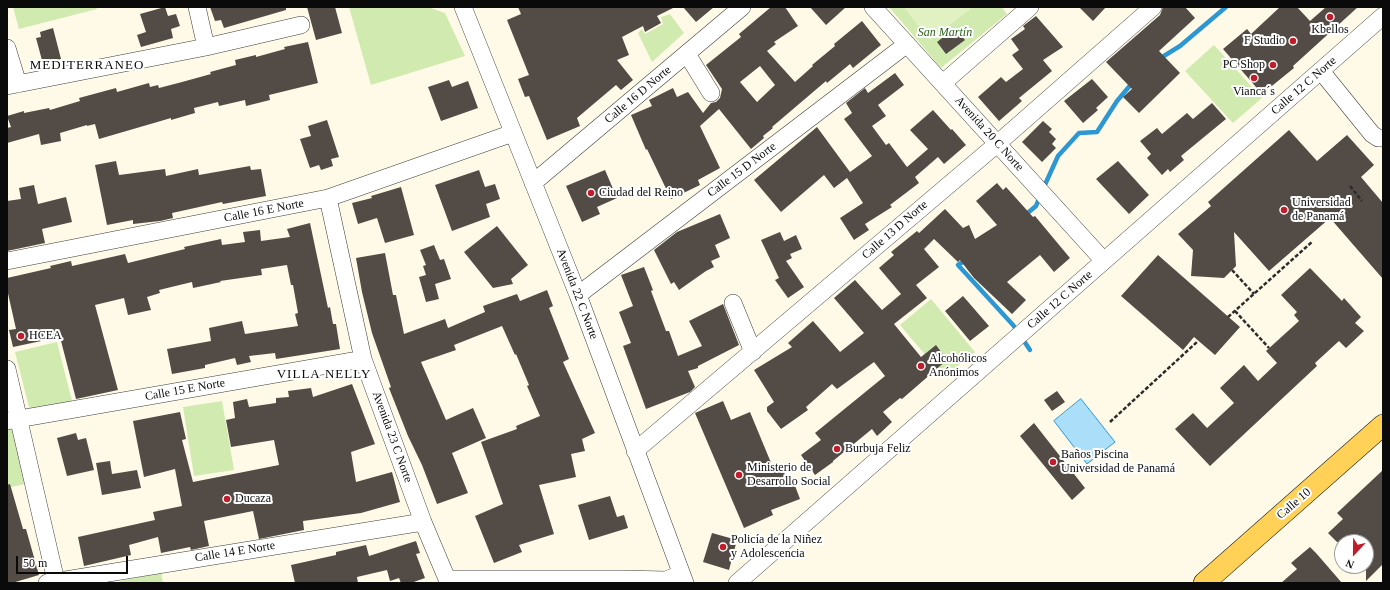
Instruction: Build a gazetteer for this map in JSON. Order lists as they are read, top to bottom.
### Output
{
  "streets": {
    "main road": ["Calle 10"],
    "street": [
      "Calle 12 C Norte",
      "Calle 16 D Norte",
      "Avenida 20 C Norte",
      "Calle 15 D Norte",
      "Calle 16 E Norte",
      "Calle 13 D Norte",
      "Avenida 22 C Norte",
      "Calle 15 E Norte",
      "Avenida 23 C Norte",
      "Calle 14 E Norte"
    ]
  },
  "crossings": [
    ["Calle 12 C Norte", "Avenida 20 C Norte"],
    ["Calle 16 D Norte", "Avenida 22 C Norte"],
    ["Avenida 20 C Norte", "Calle 15 D Norte"],
    ["Avenida 20 C Norte", "Calle 13 D Norte"],
    ["Calle 15 D Norte", "Avenida 22 C Norte"],
    ["Calle 16 E Norte", "Avenida 22 C Norte"],
    ["Calle 16 E Norte", "Avenida 23 C Norte"],
    ["Calle 13 D Norte", "Avenida 22 C Norte"],
    ["Calle 15 E Norte", "Avenida 23 C Norte"],
    ["Avenida 23 C Norte", "Calle 14 E Norte"]
  ],
  "districts": ["MEDITERRANEO", "VILLA NELLY"],
  "parks": ["San Martín"],
  "places": [
    "Kbellos",
    "F Studio",
    "PC Shop",
    "Vianca´s",
    "Ciudad del Reino",
    "Universidad de Panamá",
    "HCEA",
    "Alcohólicos Anónimos",
    "Burbuja Feliz",
    "Baños Piscina Universidad de Panamá",
    "Ministerio de Desarrollo Social",
    "Ducaza",
    "Policía de la Niñez y Adolescencia"
  ],
  "scale_bar": "50 m",
  "north": "bottom"
}
